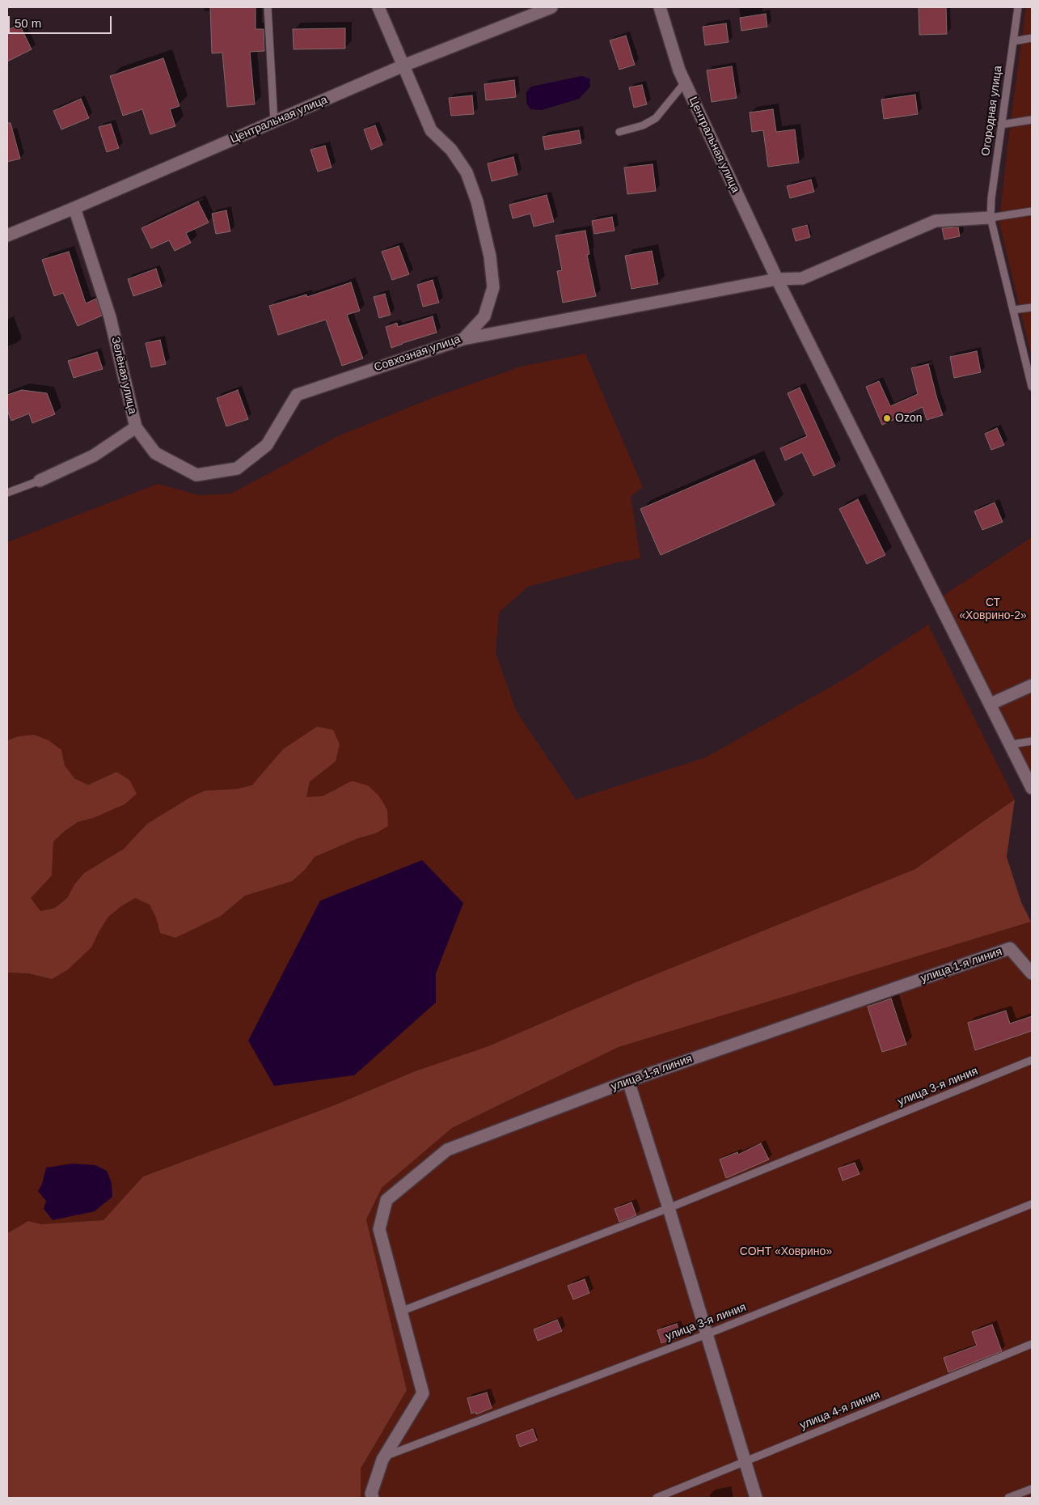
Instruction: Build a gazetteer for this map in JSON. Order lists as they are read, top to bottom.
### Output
{
  "streets": {
    "street": [
      "Центральная улица",
      "Совхозная улица",
      "Зелёная улица",
      "улица 1-я линия"
    ],
    "lane": ["Огородная улица", "улица 3-я линия", "улица 4-я линия"]
  },
  "crossings": [
    ["Центральная улица", "Совхозная улица"],
    ["Центральная улица", "Зелёная улица"],
    ["Совхозная улица", "Зелёная улица"],
    ["улица 1-я линия", "улица 3-я линия"]
  ],
  "parks": ["СТ «Ховрино-2»", "СОНТ «Ховрино»"],
  "places": ["Ozon"],
  "scale_bar": "50 m"
}
